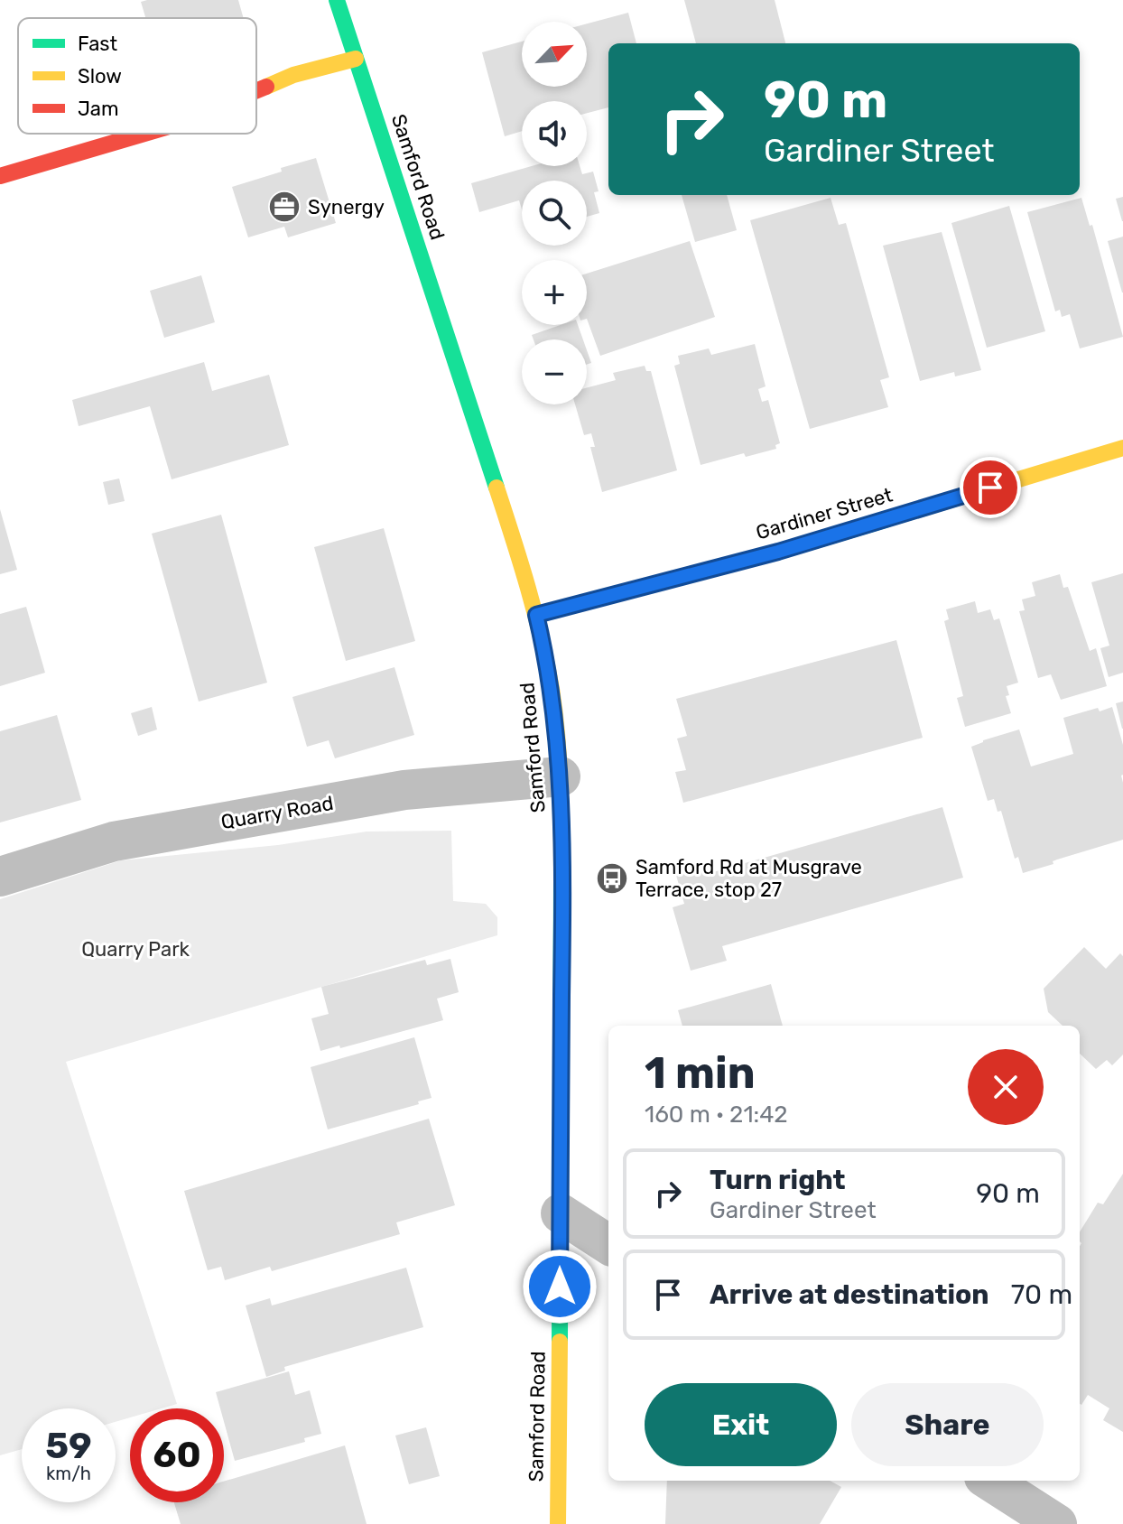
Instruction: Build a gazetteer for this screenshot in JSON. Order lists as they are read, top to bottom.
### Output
{
  "streets": {
    "main road": ["Samford Road", "Gardiner Street"],
    "street": ["Quarry Road"]
  },
  "crossings": [
    ["Samford Road", "Gardiner Street"],
    ["Samford Road", "Quarry Road"]
  ],
  "parks": ["Quarry Park"],
  "places": {
    "office": ["Synergy"],
    "bus stop": ["Samford Rd at Musgrave Terrace, stop 27"]
  },
  "legend": ["Fast", "Slow", "Jam"],
  "north": "top right",
  "page": {
    "map_buttons": ["+", "−"],
    "turn": ["90 m", "Gardiner Street"],
    "heading": ["1 min", "160 m · 21:42"],
    "list": [
      {
        "name": "Turn right",
        "note": "Gardiner Street",
        "value": "90 m"
      },
      {
        "name": "Arrive at destination",
        "value": "70 m"
      }
    ],
    "buttons": ["Exit", "Share"],
    "speed": "59 km/h",
    "limit": "60"
  }
}
